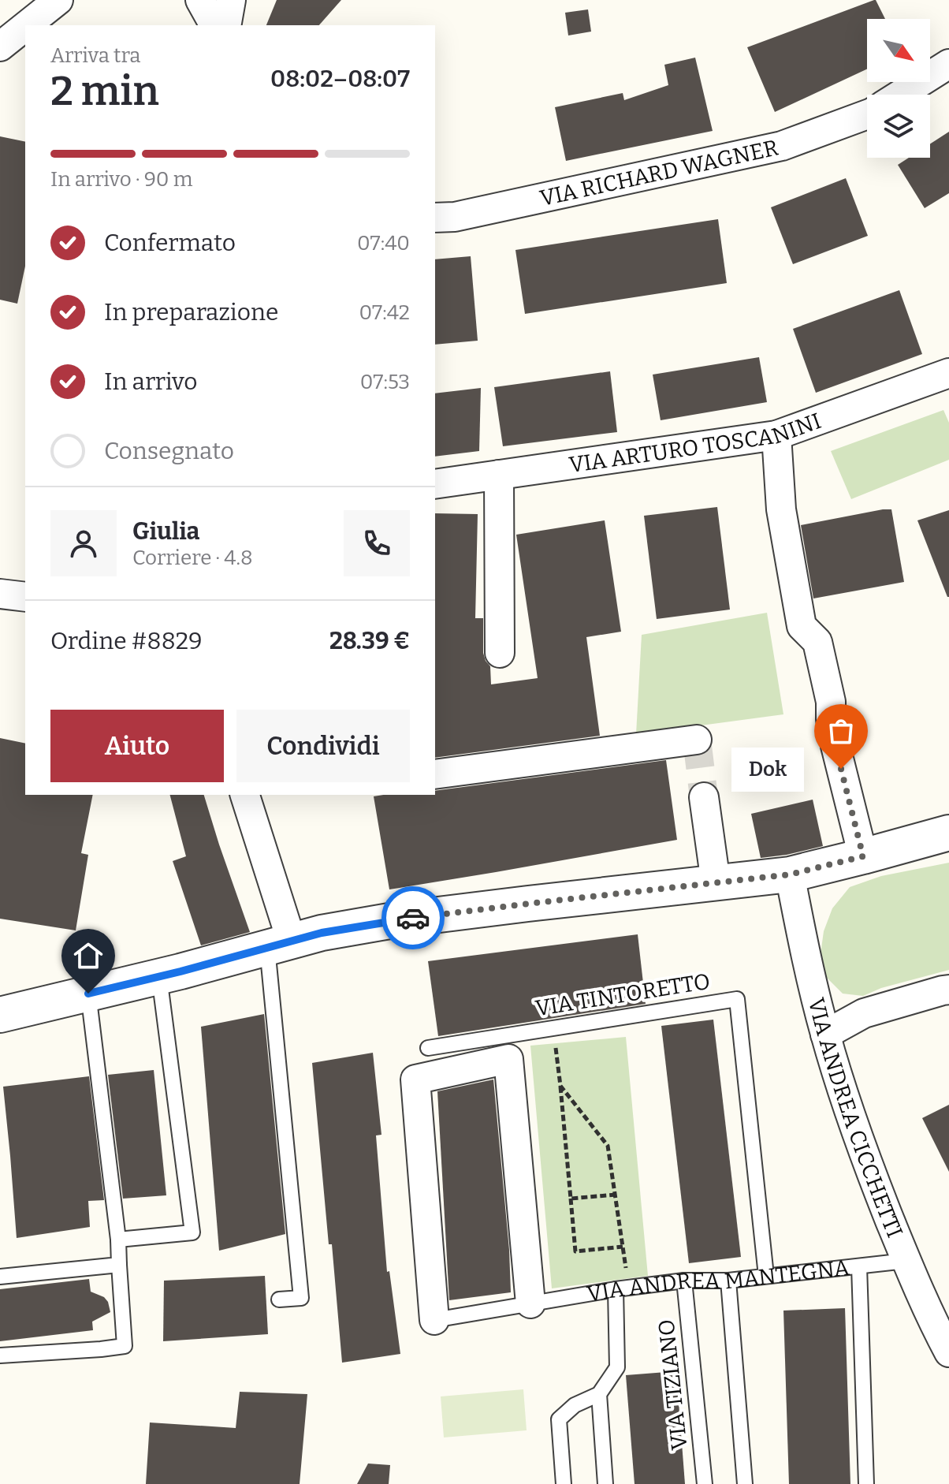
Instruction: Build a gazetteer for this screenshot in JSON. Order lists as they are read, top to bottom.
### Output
{
  "streets": {
    "street": [
      "VIA RICHARD WAGNER",
      "VIA ARTURO TOSCANINI",
      "VIA ANDREA CICCHETTI",
      "VIA ANDREA MANTEGNA"
    ],
    "lane": ["VIA TINTORETTO", "VIA TIZIANO"]
  },
  "crossings": [
    ["VIA TINTORETTO", "VIA ANDREA MANTEGNA"],
    ["VIA ANDREA CICCHETTI", "VIA ANDREA MANTEGNA"],
    ["VIA ANDREA MANTEGNA", "VIA TIZIANO"]
  ],
  "places": ["Dok"],
  "north": "bottom right",
  "page": {
    "heading": ["2 min", "Arriva tra", "08:02–08:07"],
    "panel": [
      "Giulia",
      "Corriere · 4.8",
      "Ordine #8829",
      "28.39 €"
    ],
    "bar": "In arrivo · 90 m",
    "list": [
      ["Confermato", "07:40"],
      ["In preparazione", "07:42"],
      ["In arrivo", "07:53"],
      "Consegnato"
    ],
    "buttons": ["Aiuto", "Condividi"],
    "bubble": "Dok"
  }
}
